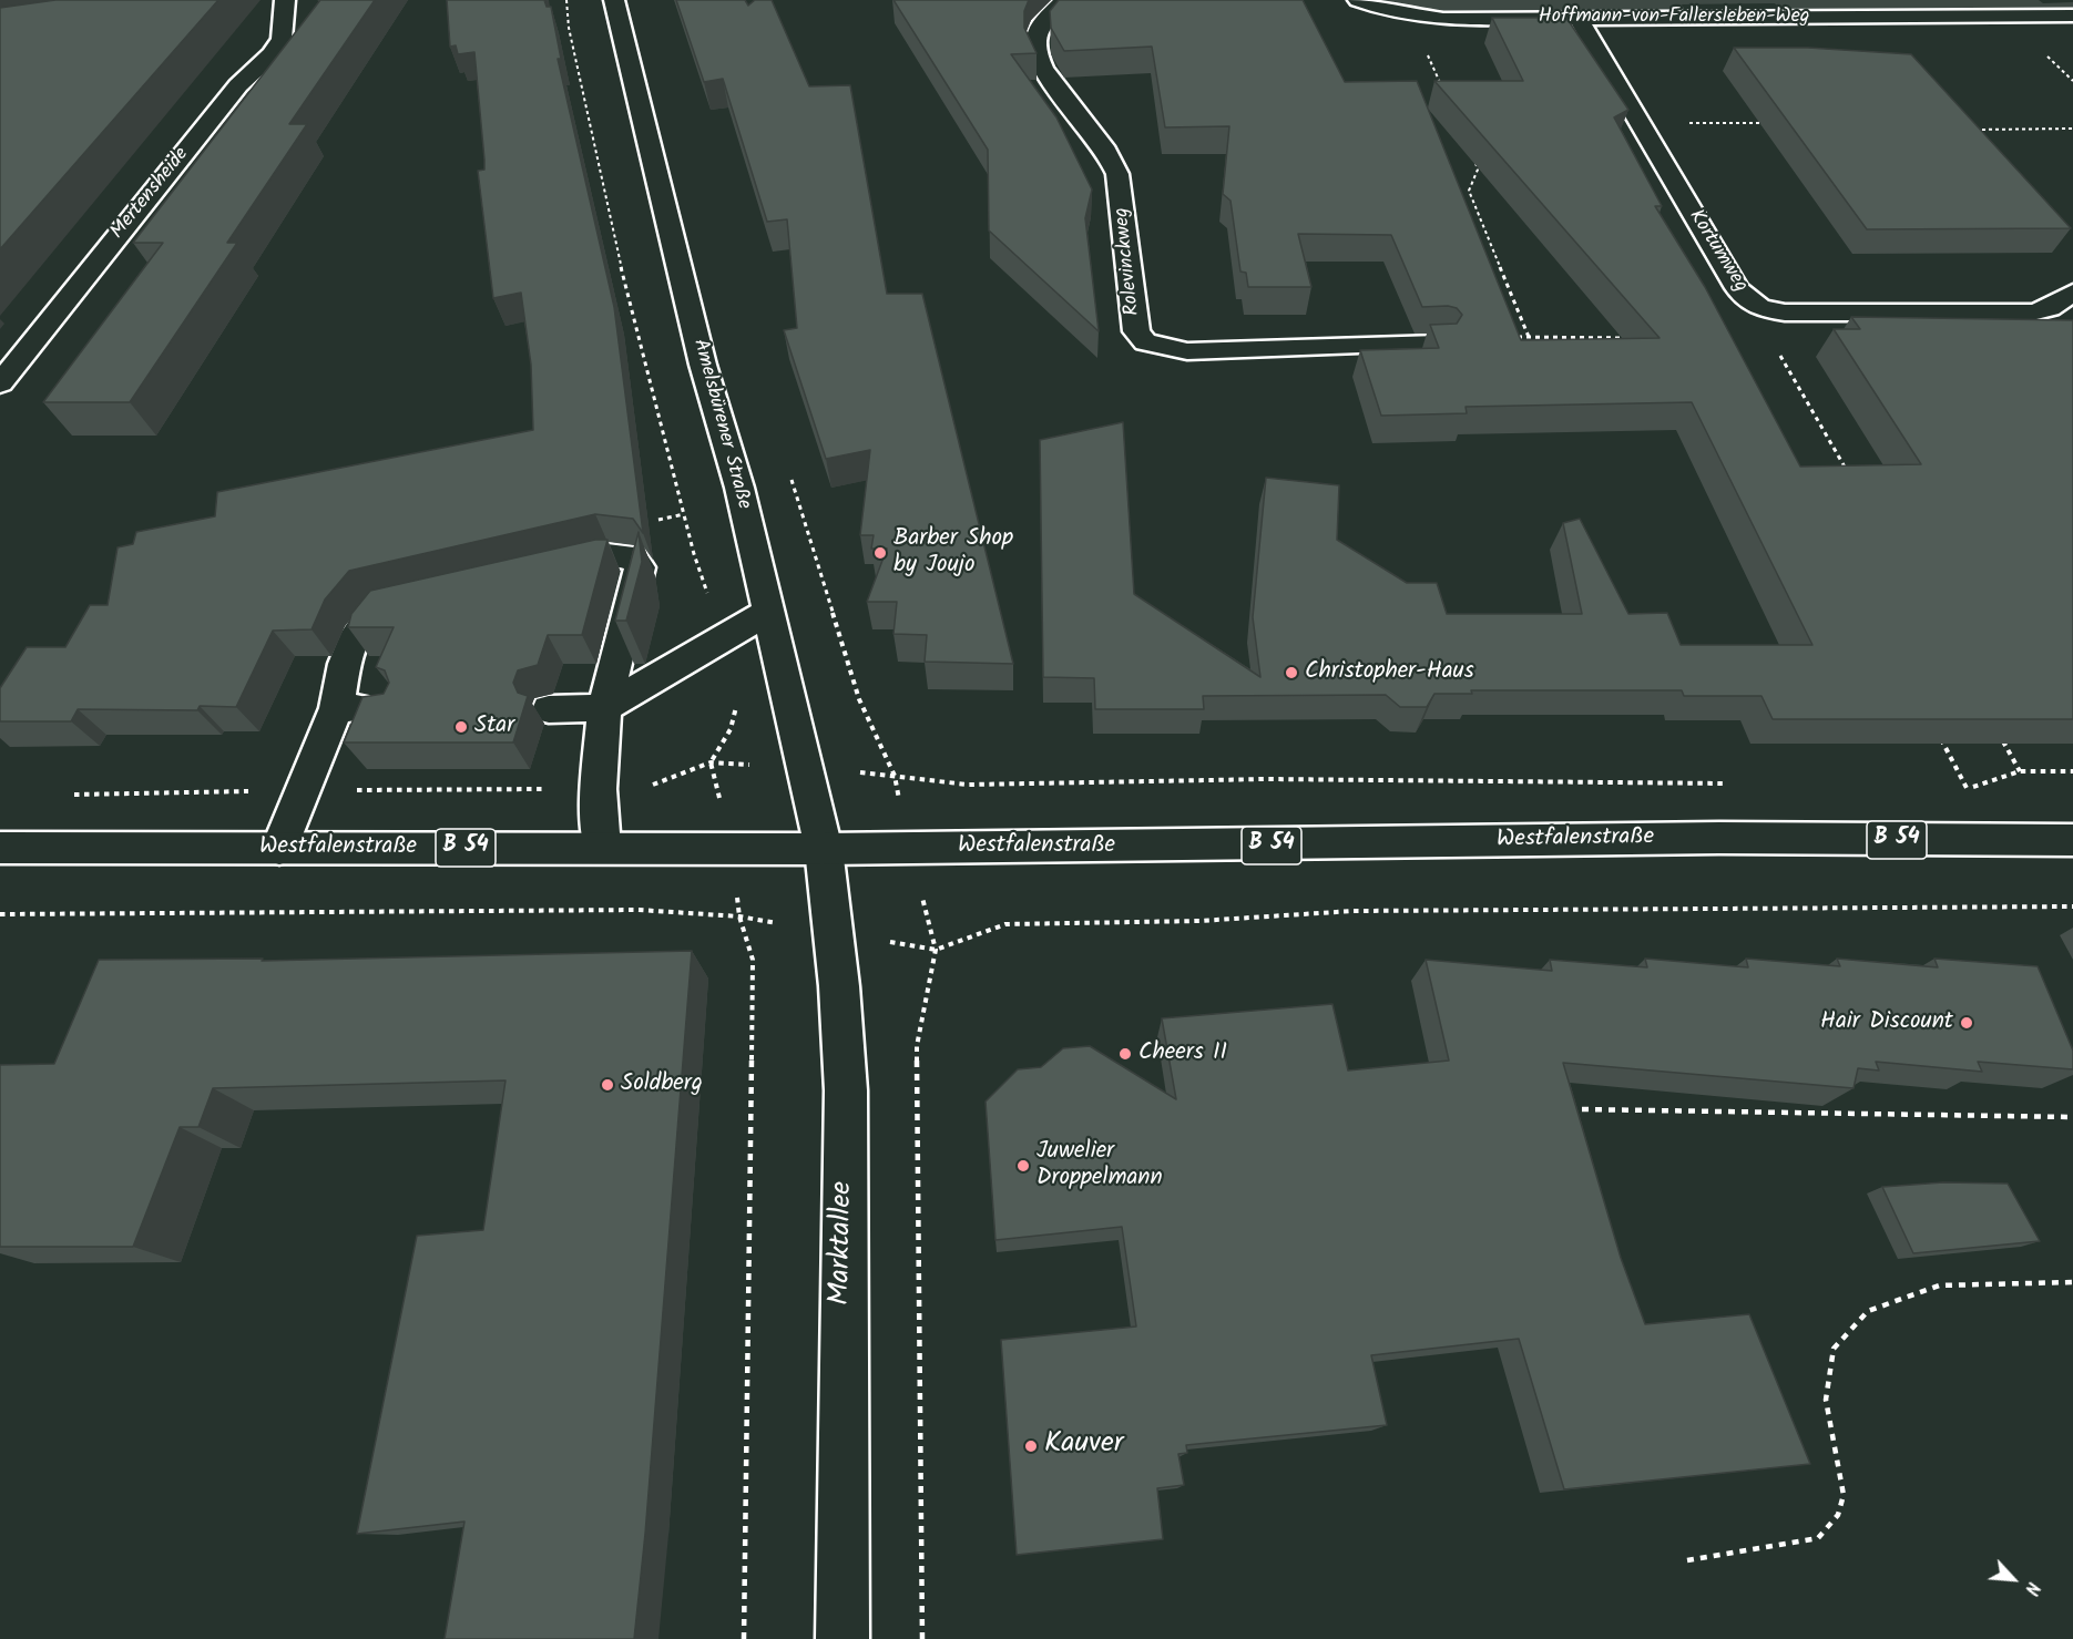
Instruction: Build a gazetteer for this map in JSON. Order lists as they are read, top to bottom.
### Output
{
  "streets": {
    "street": [
      "Hoffmann-von-Fallersleben-Weg",
      "Mertensheide",
      "Kortumweg",
      "Rolevinckweg",
      "Amelsbürener Straße",
      "Westfalenstraße",
      "B 54",
      "Marktallee"
    ]
  },
  "crossings": [
    ["Hoffmann-von-Fallersleben-Weg", "Kortumweg"],
    ["Amelsbürener Straße", "Westfalenstraße"],
    ["Amelsbürener Straße", "Marktallee"],
    ["Westfalenstraße", "Marktallee"]
  ],
  "places": [
    "Barber Shop by Joujo",
    "Christopher-Haus",
    "Star",
    "Hair Discount",
    "Cheers II",
    "Soldberg",
    "Juwelier Droppelmann",
    "Kauver"
  ],
  "north": "bottom right"
}
